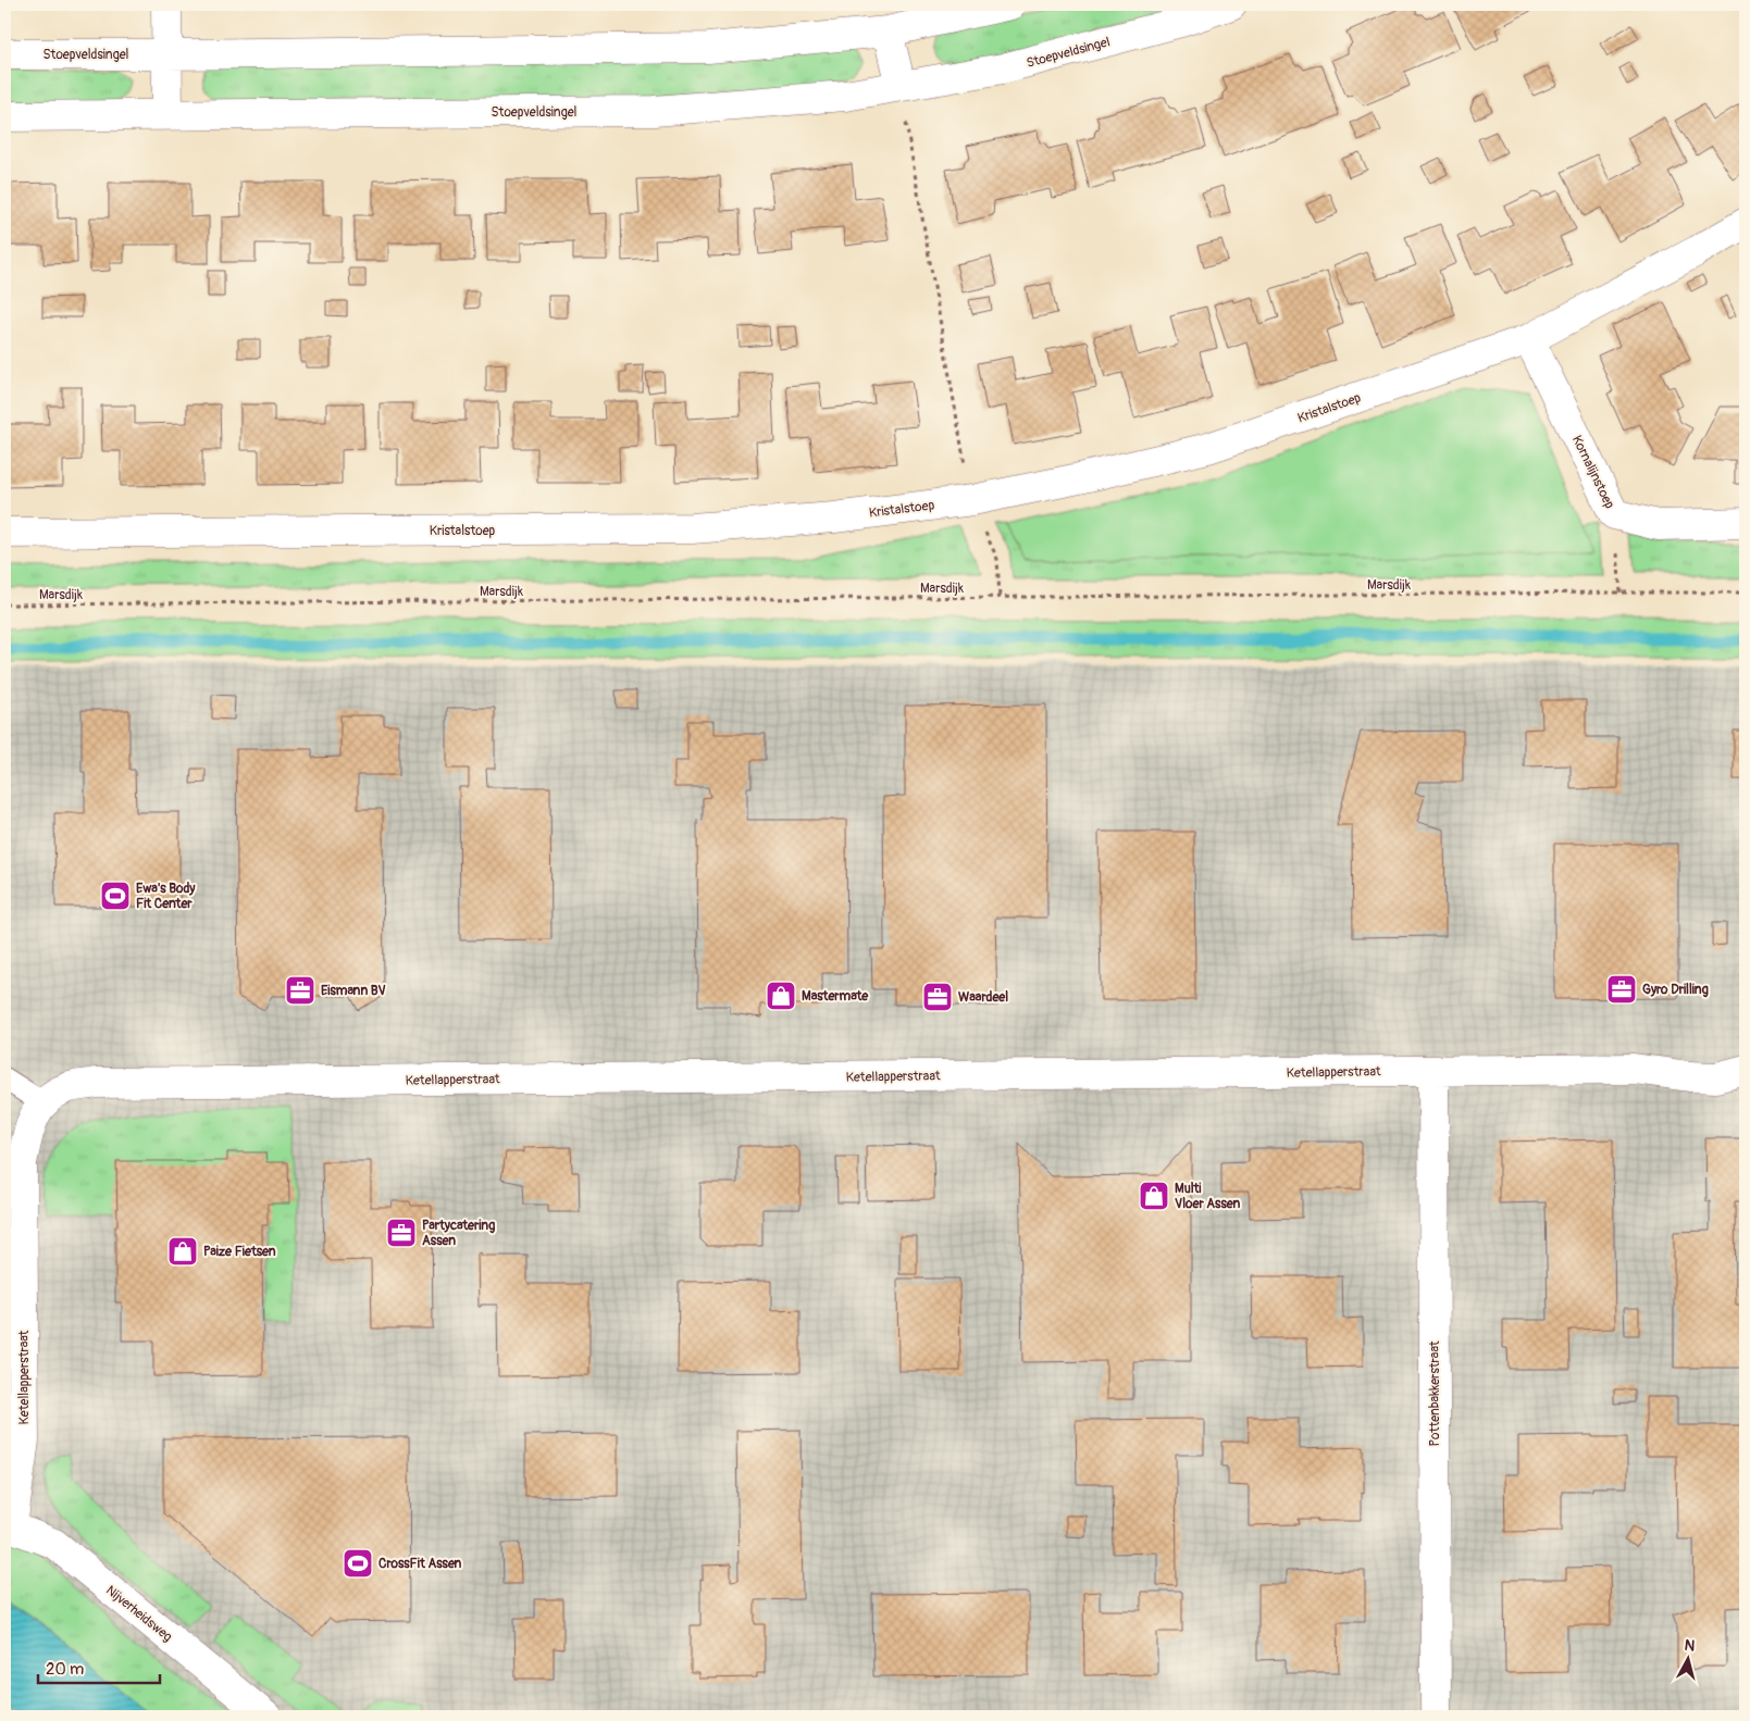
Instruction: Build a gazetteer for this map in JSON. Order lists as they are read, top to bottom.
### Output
{
  "streets": {
    "street": [
      "Stoepveldsingel",
      "Kristalstoep",
      "Kornalijnstoep",
      "Ketellapperstraat",
      "Pottenbakkerstraat",
      "Nijverheidsweg"
    ],
    "path": ["Marsdijk"]
  },
  "crossings": [
    ["Kristalstoep", "Kornalijnstoep"],
    ["Ketellapperstraat", "Pottenbakkerstraat"],
    ["Ketellapperstraat", "Nijverheidsweg"]
  ],
  "places": {
    "sports": ["Ewa's Body Fit Center", "CrossFit Assen"],
    "office": [
      "Gyro Drilling",
      "Eismann BV",
      "Waardeel",
      "Partycatering Assen"
    ],
    "shop": ["Mastermate", "Multi Vloer Assen", "Paize Fietsen"]
  },
  "scale_bar": "20 m",
  "north": "top"
}
